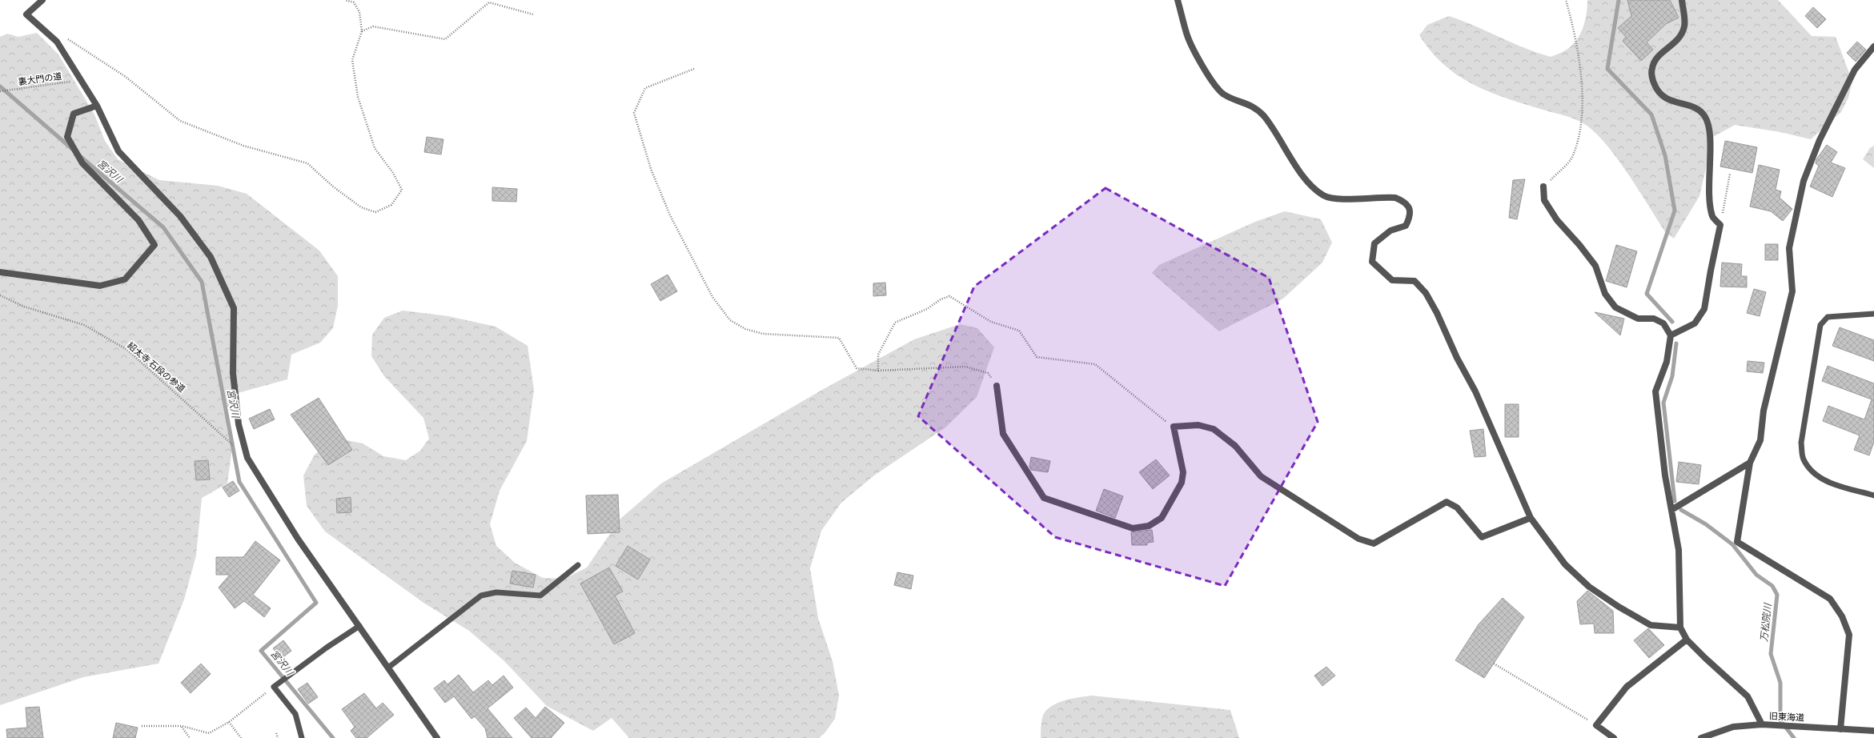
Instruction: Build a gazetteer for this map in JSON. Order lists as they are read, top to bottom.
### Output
{
  "streets": {
    "street": ["旧東海道"],
    "path": ["裏大門の道", "紹太寺 石段の参道"]
  },
  "water": ["宮沢川", "万松院川"]
}
